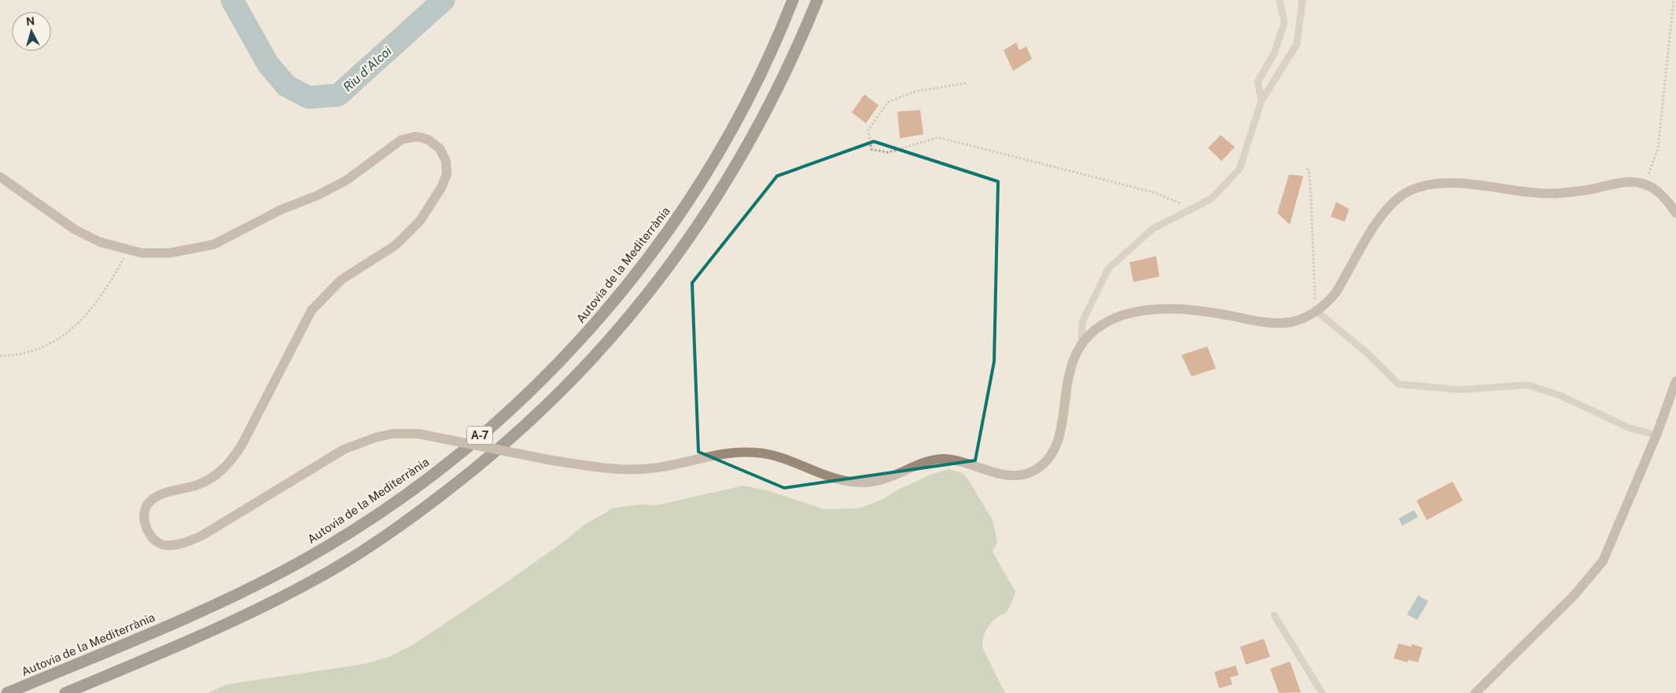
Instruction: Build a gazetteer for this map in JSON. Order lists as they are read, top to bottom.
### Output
{
  "streets": {
    "highway": ["Autovia de la Mediterrània", "A-7"]
  },
  "water": ["Riu d'Alcoi"],
  "north": "top"
}
